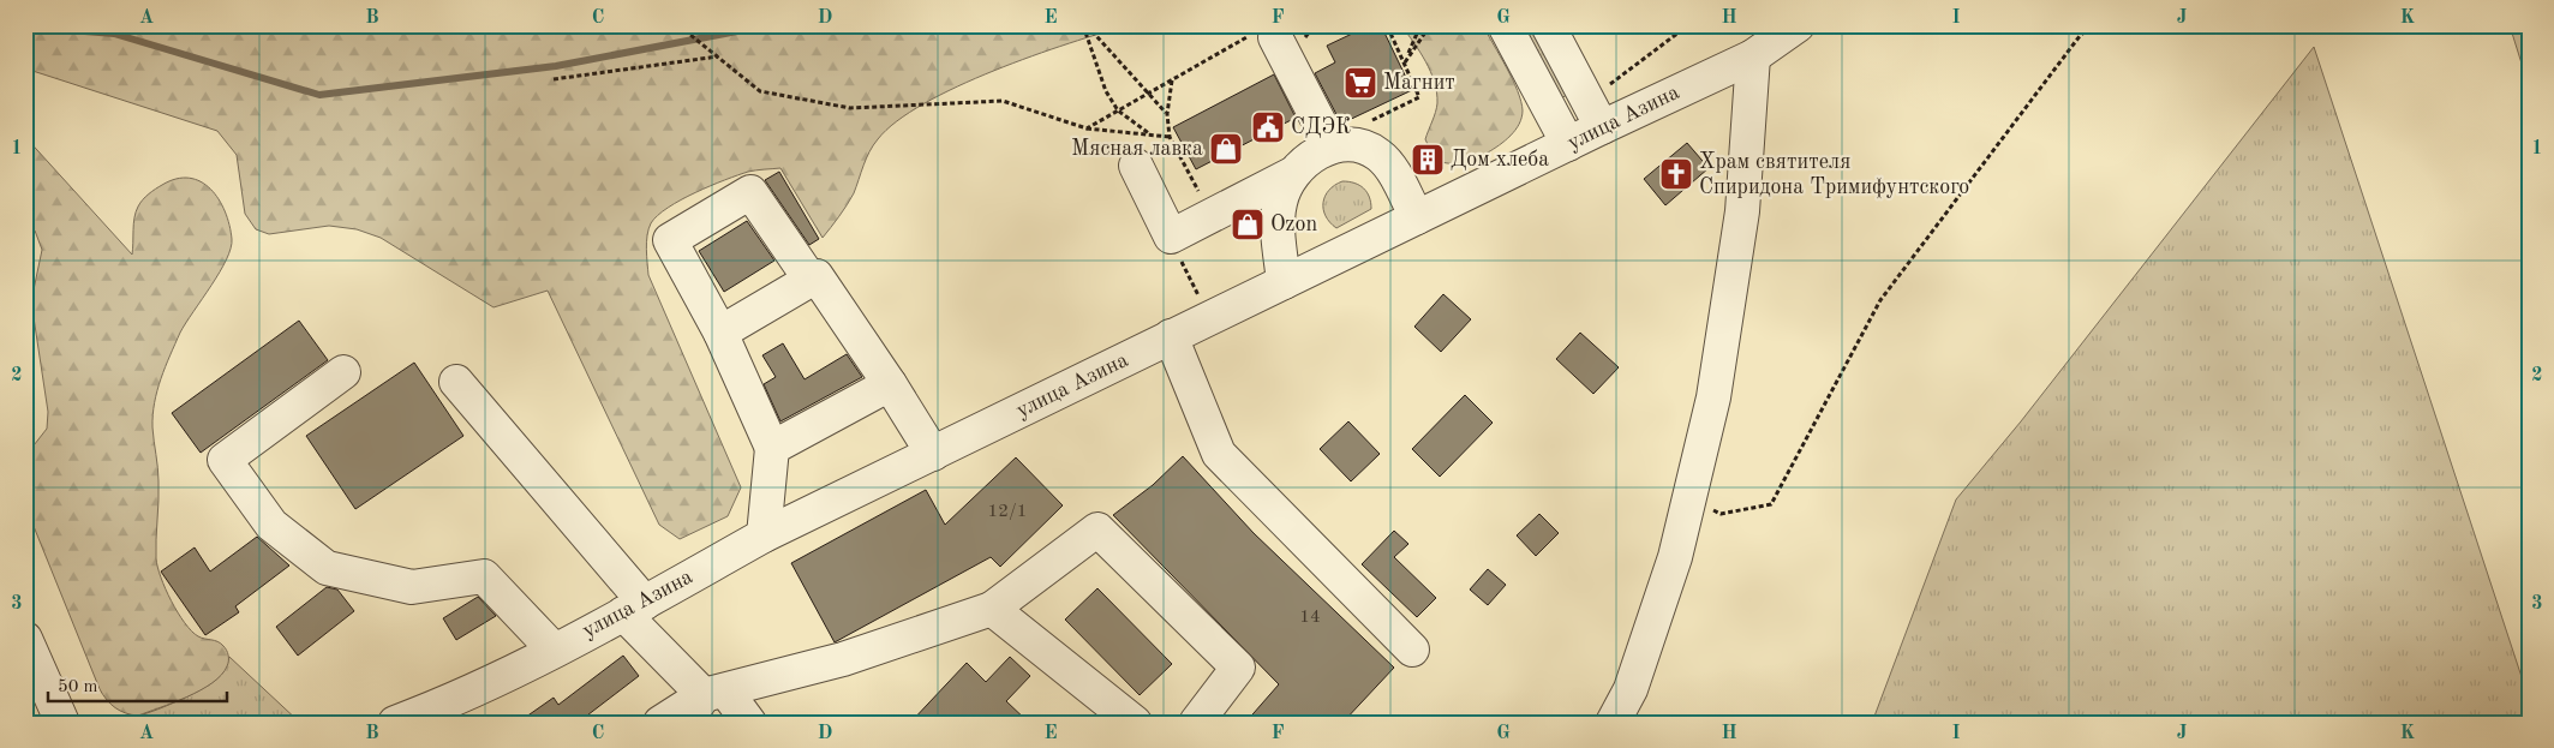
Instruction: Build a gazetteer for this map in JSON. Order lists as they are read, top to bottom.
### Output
{
  "streets": {
    "street": ["улица Азина"]
  },
  "places": {
    "supermarket": ["Магнит"],
    "public building": ["СДЭК"],
    "shop": ["Мясная лавка", "Ozon"],
    "building": ["Дом хлеба"],
    "church": ["Храм святителя Спиридона Тримифунтского"]
  },
  "house_numbers": ["12/1", "14"],
  "scale_bar": "50 m",
  "grid": {
    "columns": [
      "A",
      "B",
      "C",
      "D",
      "E",
      "F",
      "G",
      "H",
      "I",
      "J",
      "K"
    ],
    "rows": ["1", "2", "3"]
  }
}
